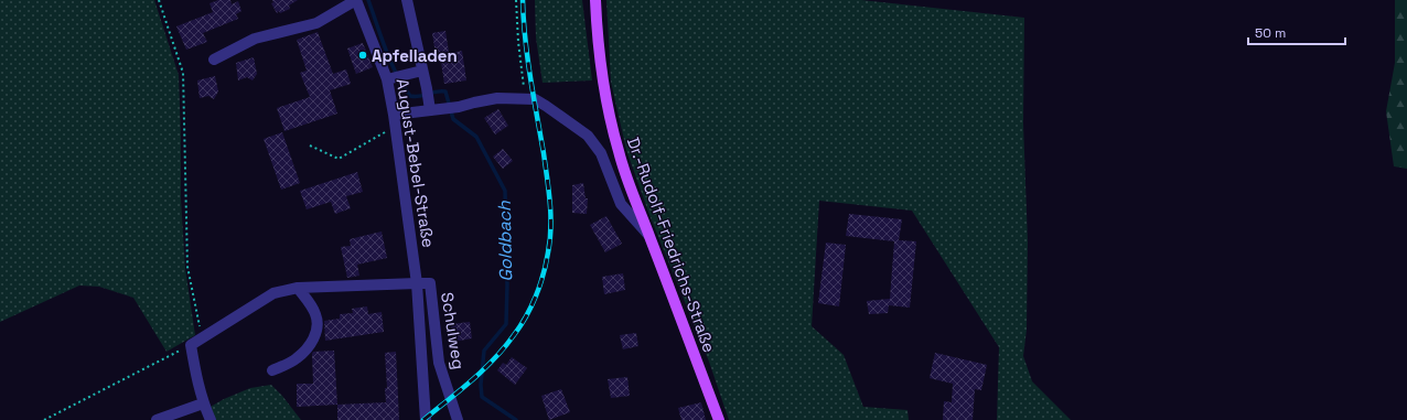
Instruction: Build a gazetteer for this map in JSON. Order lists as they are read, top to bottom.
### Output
{
  "streets": {
    "main road": ["Dr.-Rudolf-Friedrichs-Straße"],
    "street": ["August-Bebel-Straße", "Schulweg"]
  },
  "crossings": [
    ["August-Bebel-Straße", "Schulweg"]
  ],
  "water": ["Goldbach"],
  "places": ["Apfelladen"],
  "scale_bar": "50 m"
}
